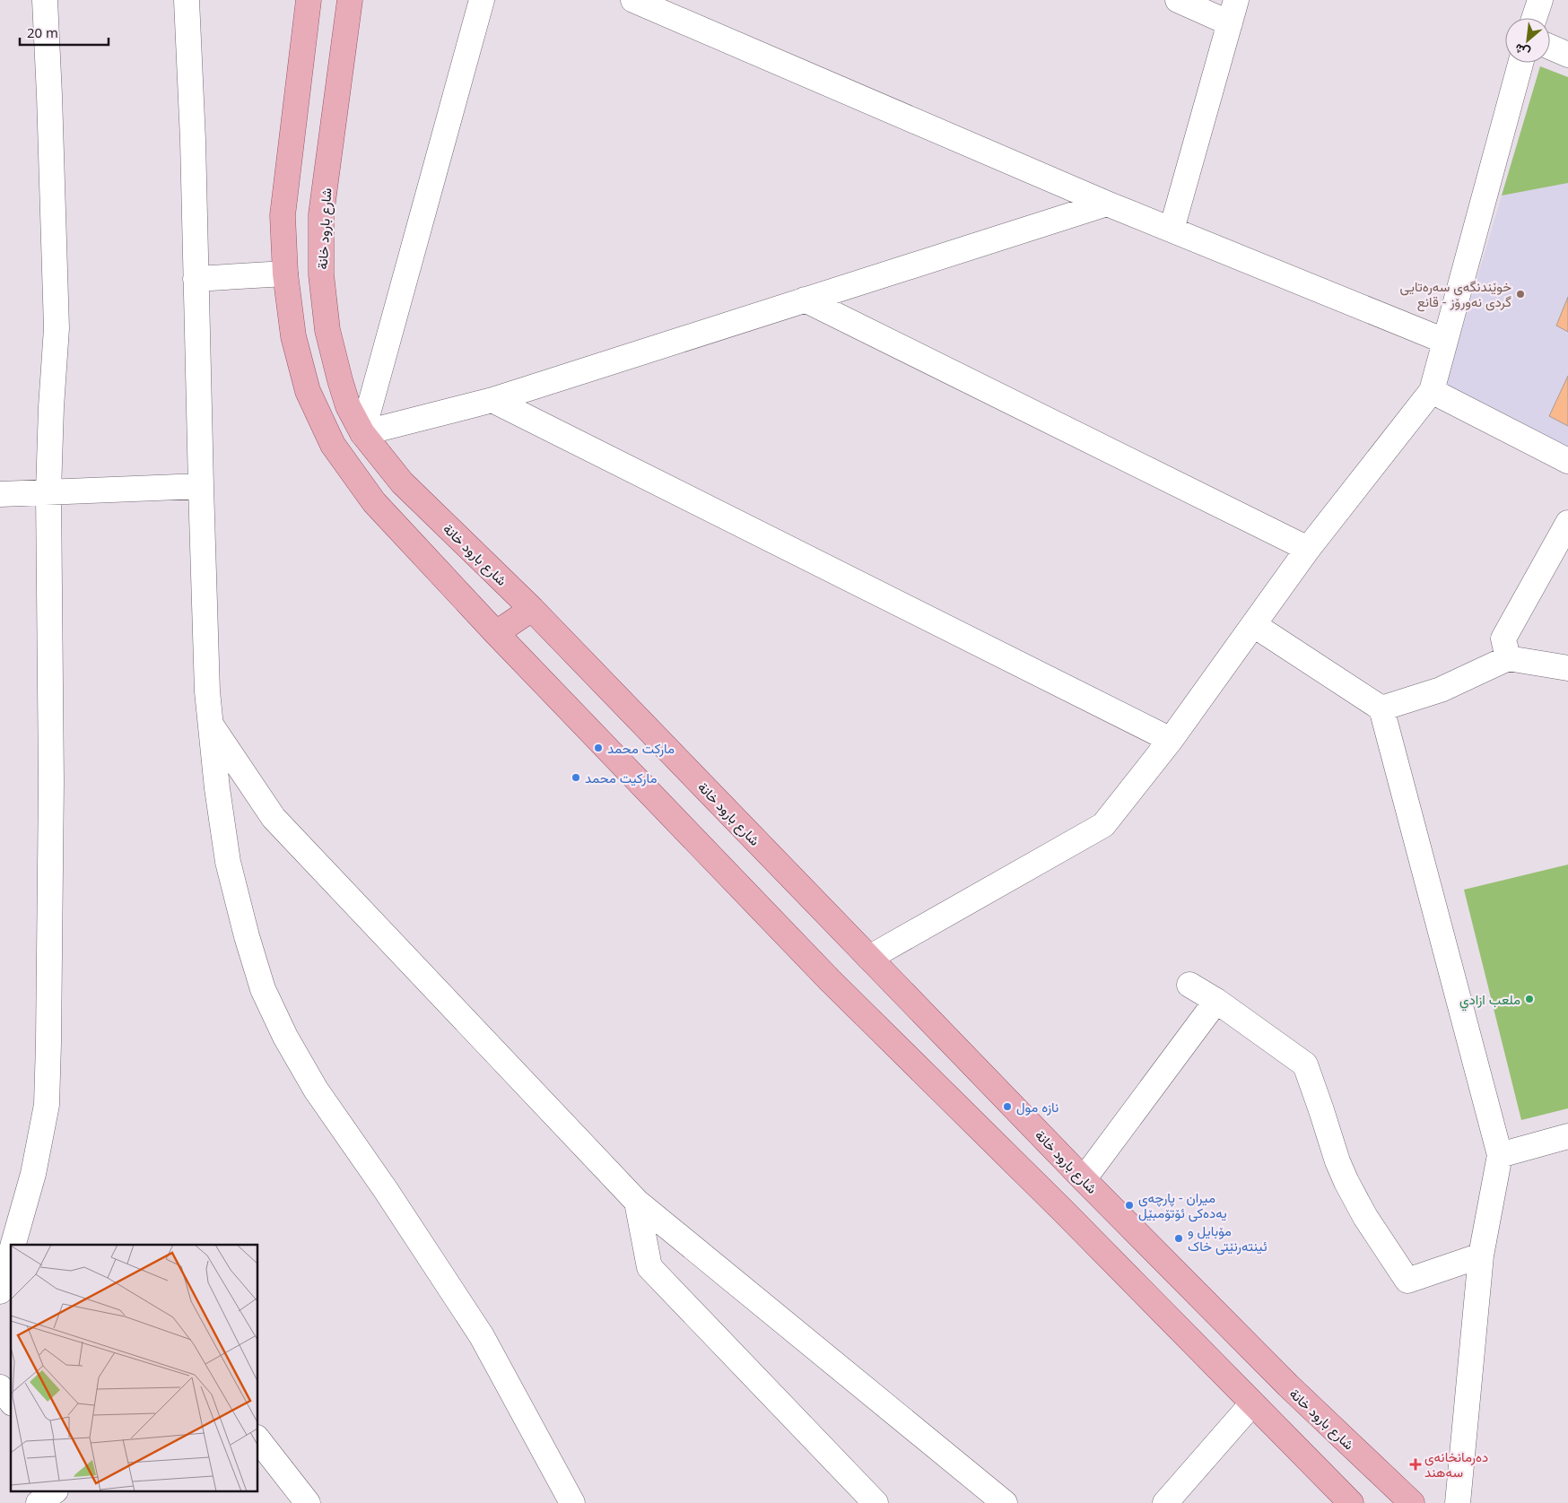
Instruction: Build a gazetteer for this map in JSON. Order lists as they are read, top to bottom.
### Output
{
  "streets": {
    "main road": ["شارع بارود خانة"]
  },
  "places": {
    "other": [
      "خوێندنگەی سەرەتایی گردی نەورۆز - قانع",
      "ماركت محمد",
      "ماركيت محمد",
      "ملعب ازادي",
      "نازه مول",
      "میران - پارچەی یەدەکی ئۆتۆمبێل",
      "مۆبایل و ئینتەرنێتی خاک"
    ],
    "health": ["دەرمانخانەی سەهند"]
  },
  "scale_bar": "20 m",
  "north": "bottom left"
}
